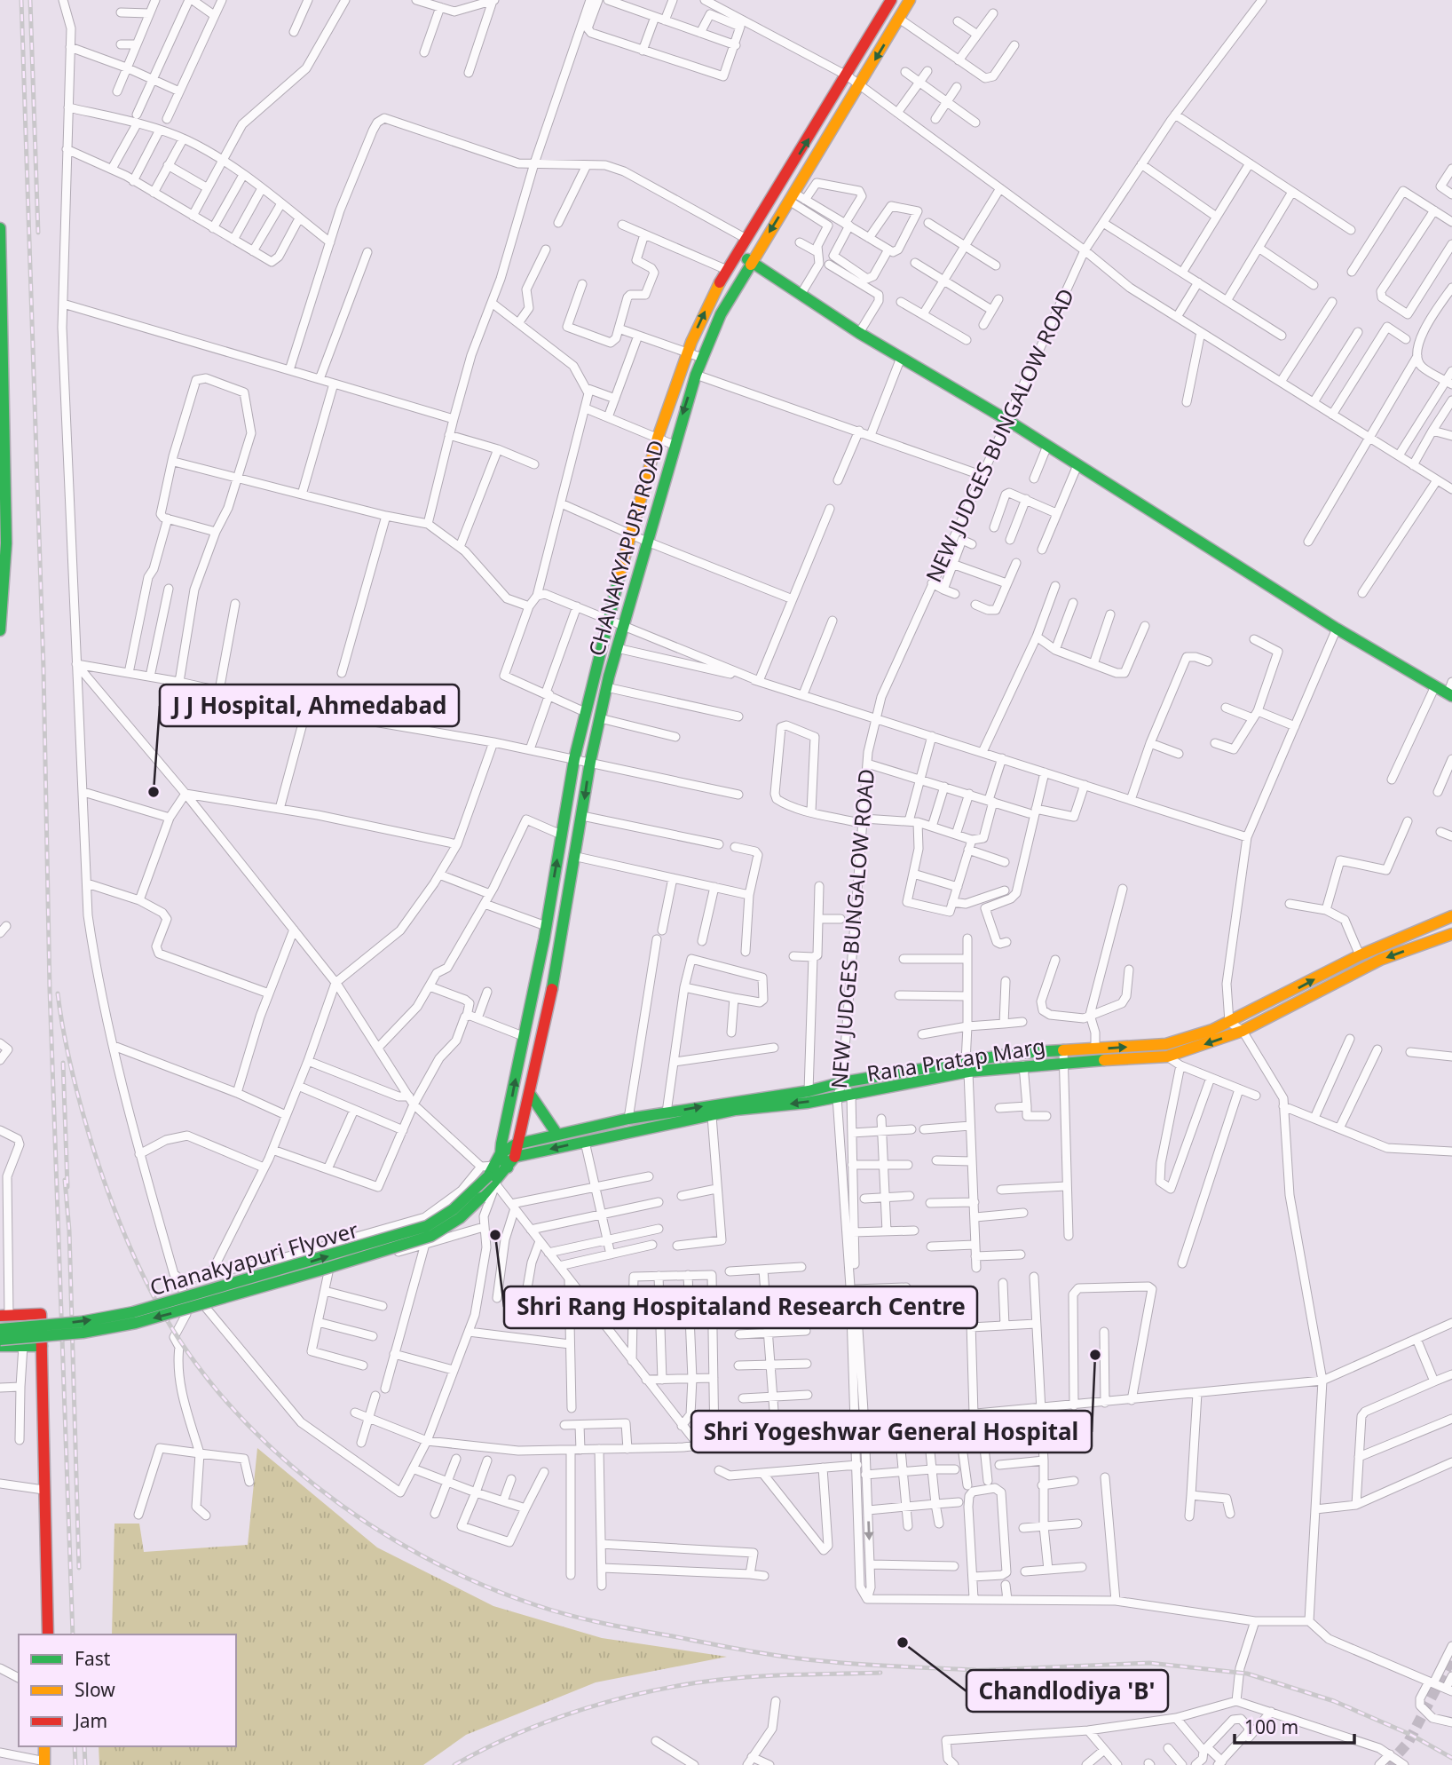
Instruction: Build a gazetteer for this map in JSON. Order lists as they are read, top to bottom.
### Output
{
  "streets": {
    "street": [
      "NEW JUDGES BUNGALOW ROAD",
      "CHANAKYAPURI ROAD",
      "Rana Pratap Marg",
      "Chanakyapuri Flyover"
    ]
  },
  "crossings": [
    ["NEW JUDGES BUNGALOW ROAD", "Rana Pratap Marg"],
    ["CHANAKYAPURI ROAD", "Rana Pratap Marg"],
    ["Rana Pratap Marg", "Chanakyapuri Flyover"]
  ],
  "places": [
    "J J Hospital, Ahmedabad",
    "Shri Rang Hospitaland Research Centre",
    "Shri Yogeshwar General Hospital",
    "Chandlodiya 'B'"
  ],
  "legend": ["Fast", "Slow", "Jam"],
  "scale_bar": "100 m"
}
